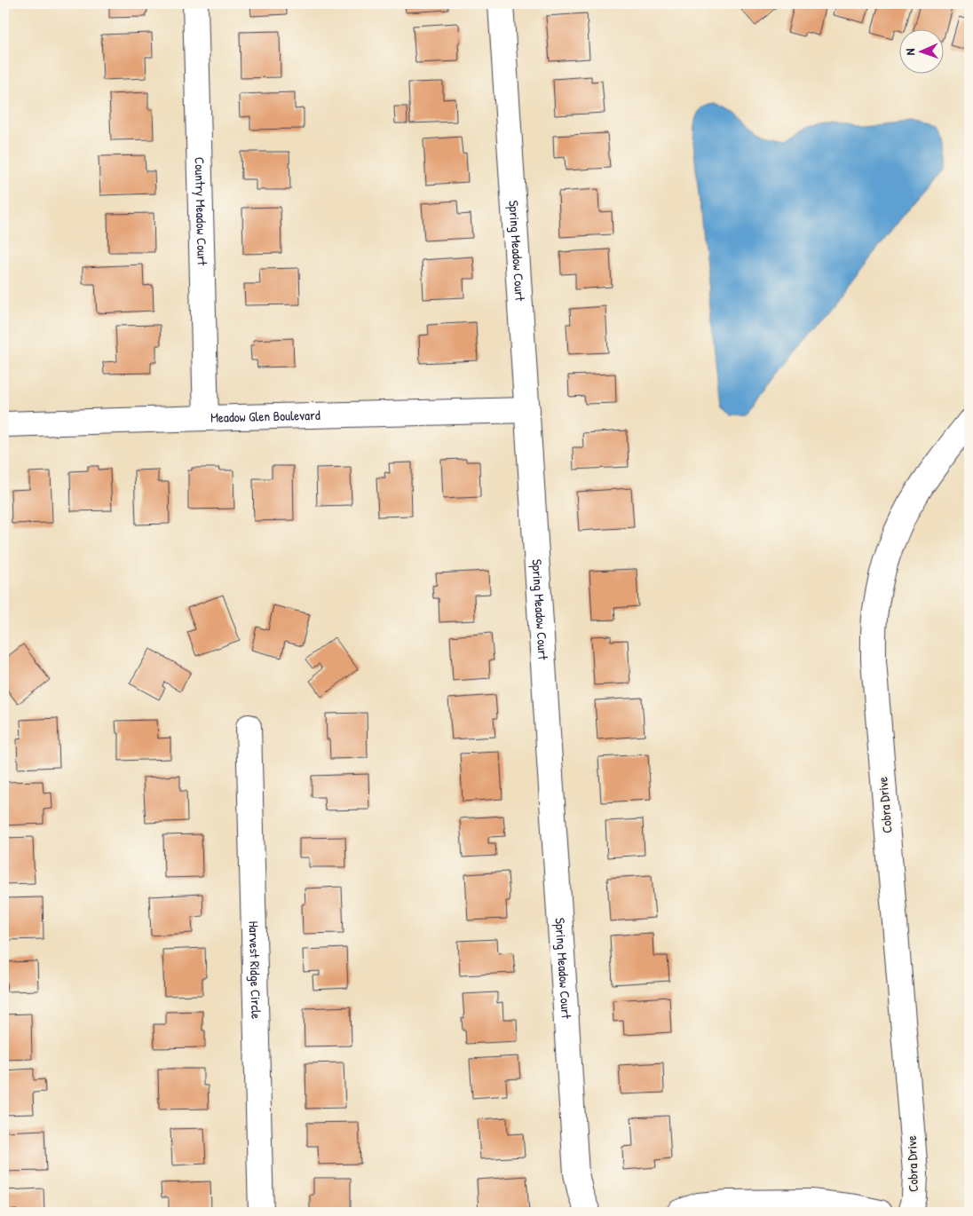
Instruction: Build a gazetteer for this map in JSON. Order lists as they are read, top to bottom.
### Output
{
  "streets": {
    "street": [
      "Country Meadow Court",
      "Spring Meadow Court",
      "Meadow Glen Boulevard",
      "Cobra Drive",
      "Harvest Ridge Circle"
    ]
  },
  "crossings": [
    ["Country Meadow Court", "Meadow Glen Boulevard"],
    ["Spring Meadow Court", "Meadow Glen Boulevard"]
  ],
  "north": "left"
}
